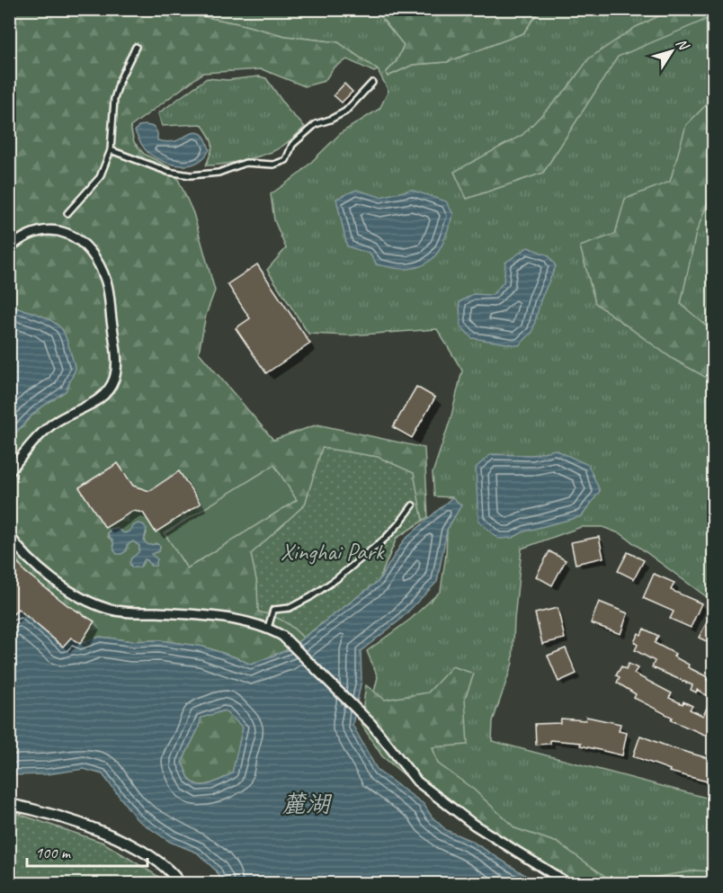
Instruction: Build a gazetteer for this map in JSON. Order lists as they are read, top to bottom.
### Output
{
  "water": ["麓湖"],
  "parks": ["Xinghai Park"],
  "scale_bar": "100 m",
  "north": "top right"
}
